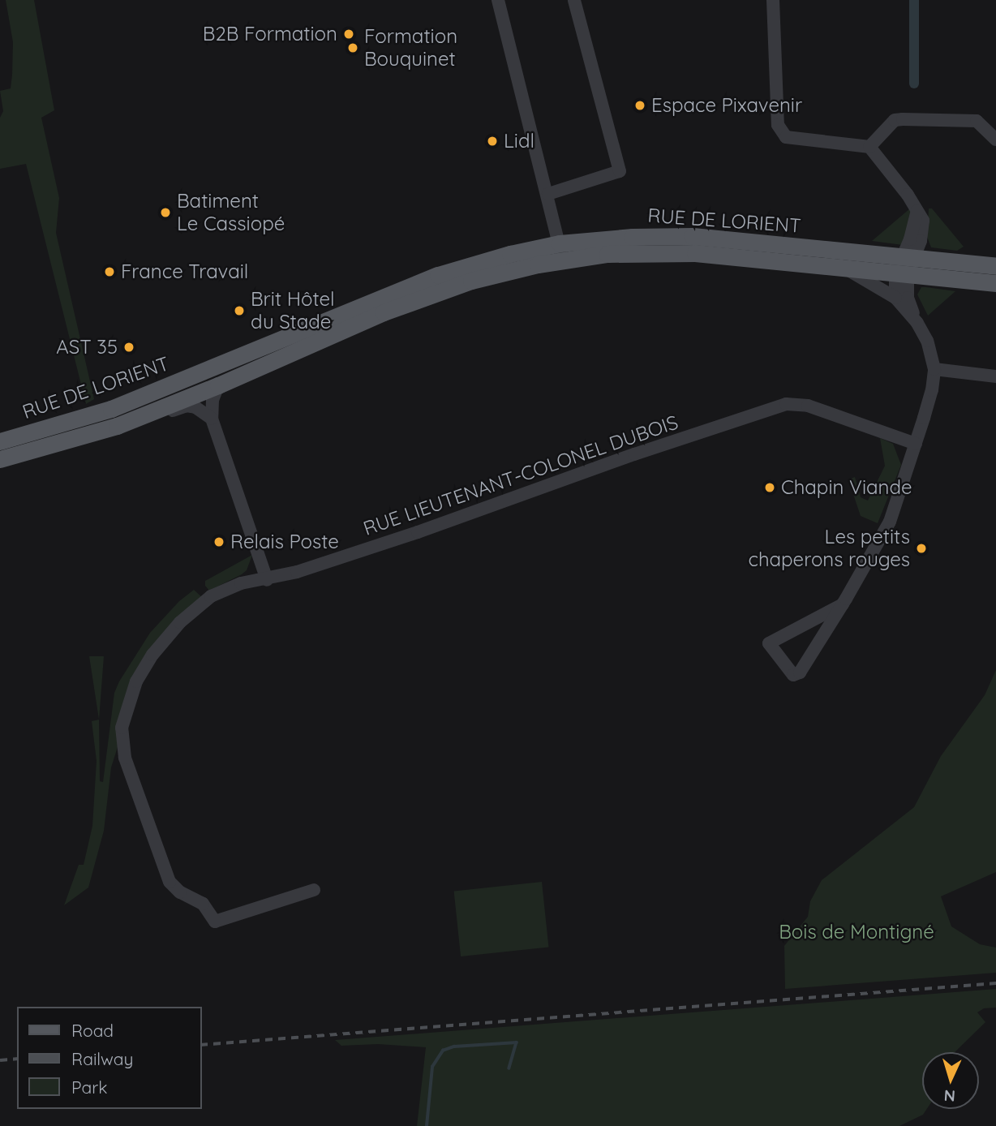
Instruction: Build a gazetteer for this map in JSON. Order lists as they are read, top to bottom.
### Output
{
  "streets": {
    "main road": ["RUE DE LORIENT"],
    "street": ["RUE LIEUTENANT-COLONEL DUBOIS"]
  },
  "parks": ["Bois de Montigné"],
  "places": [
    "B2B Formation",
    "Formation Bouquinet",
    "Espace Pixavenir",
    "Lidl",
    "Batiment Le Cassiopé",
    "France Travail",
    "Brit Hôtel du Stade",
    "AST 35",
    "Chapin Viande",
    "Relais Poste",
    "Les petits chaperons rouges"
  ],
  "legend": ["Road", "Railway", "Park"],
  "north": "bottom"
}
